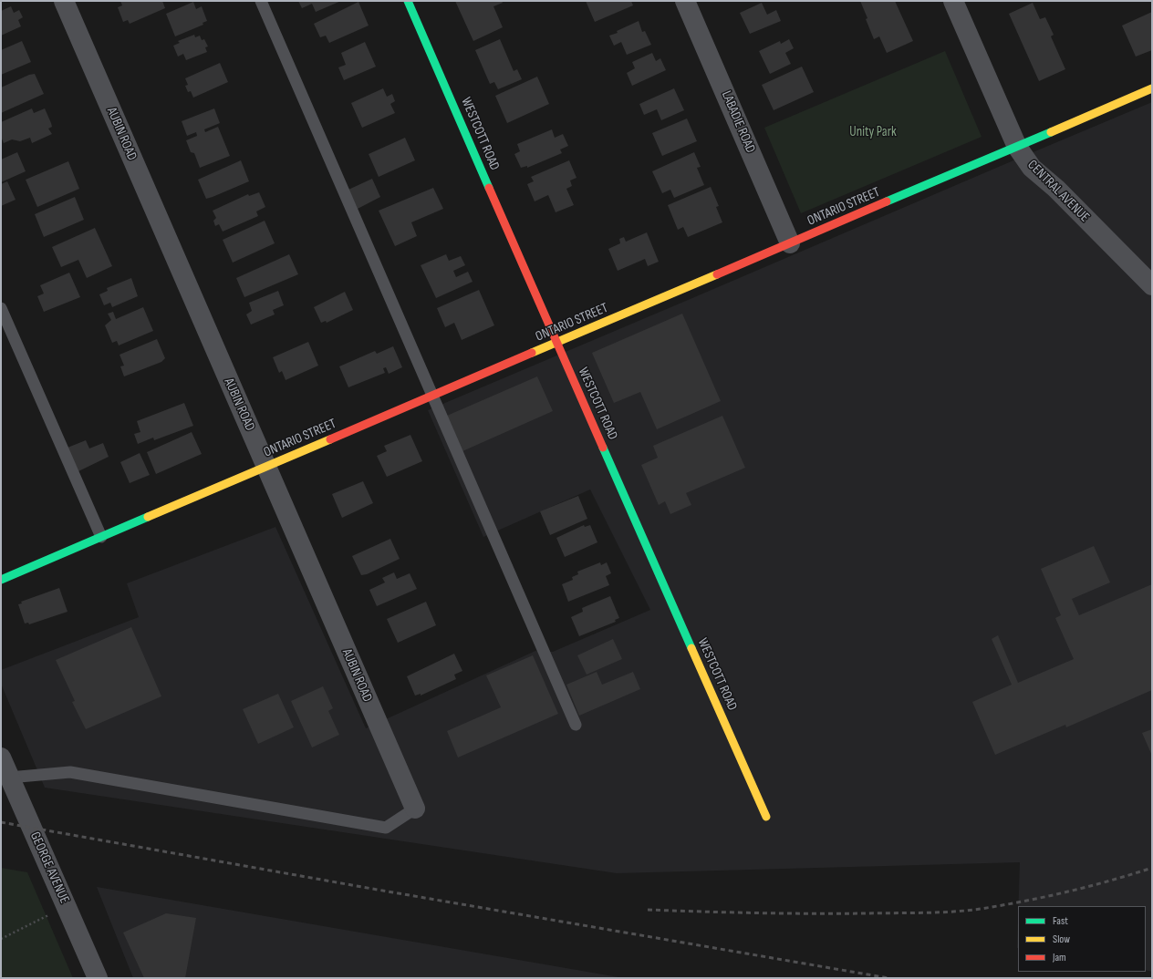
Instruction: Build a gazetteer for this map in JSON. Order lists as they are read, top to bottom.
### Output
{
  "streets": {
    "street": [
      "LABADIE ROAD",
      "AUBIN ROAD",
      "WESTCOTT ROAD",
      "CENTRAL AVENUE",
      "ONTARIO STREET",
      "GEORGE AVENUE"
    ]
  },
  "crossings": [
    ["LABADIE ROAD", "ONTARIO STREET"],
    ["AUBIN ROAD", "ONTARIO STREET"],
    ["WESTCOTT ROAD", "ONTARIO STREET"],
    ["CENTRAL AVENUE", "ONTARIO STREET"]
  ],
  "parks": ["Unity Park"],
  "legend": ["Fast", "Slow", "Jam"]
}
